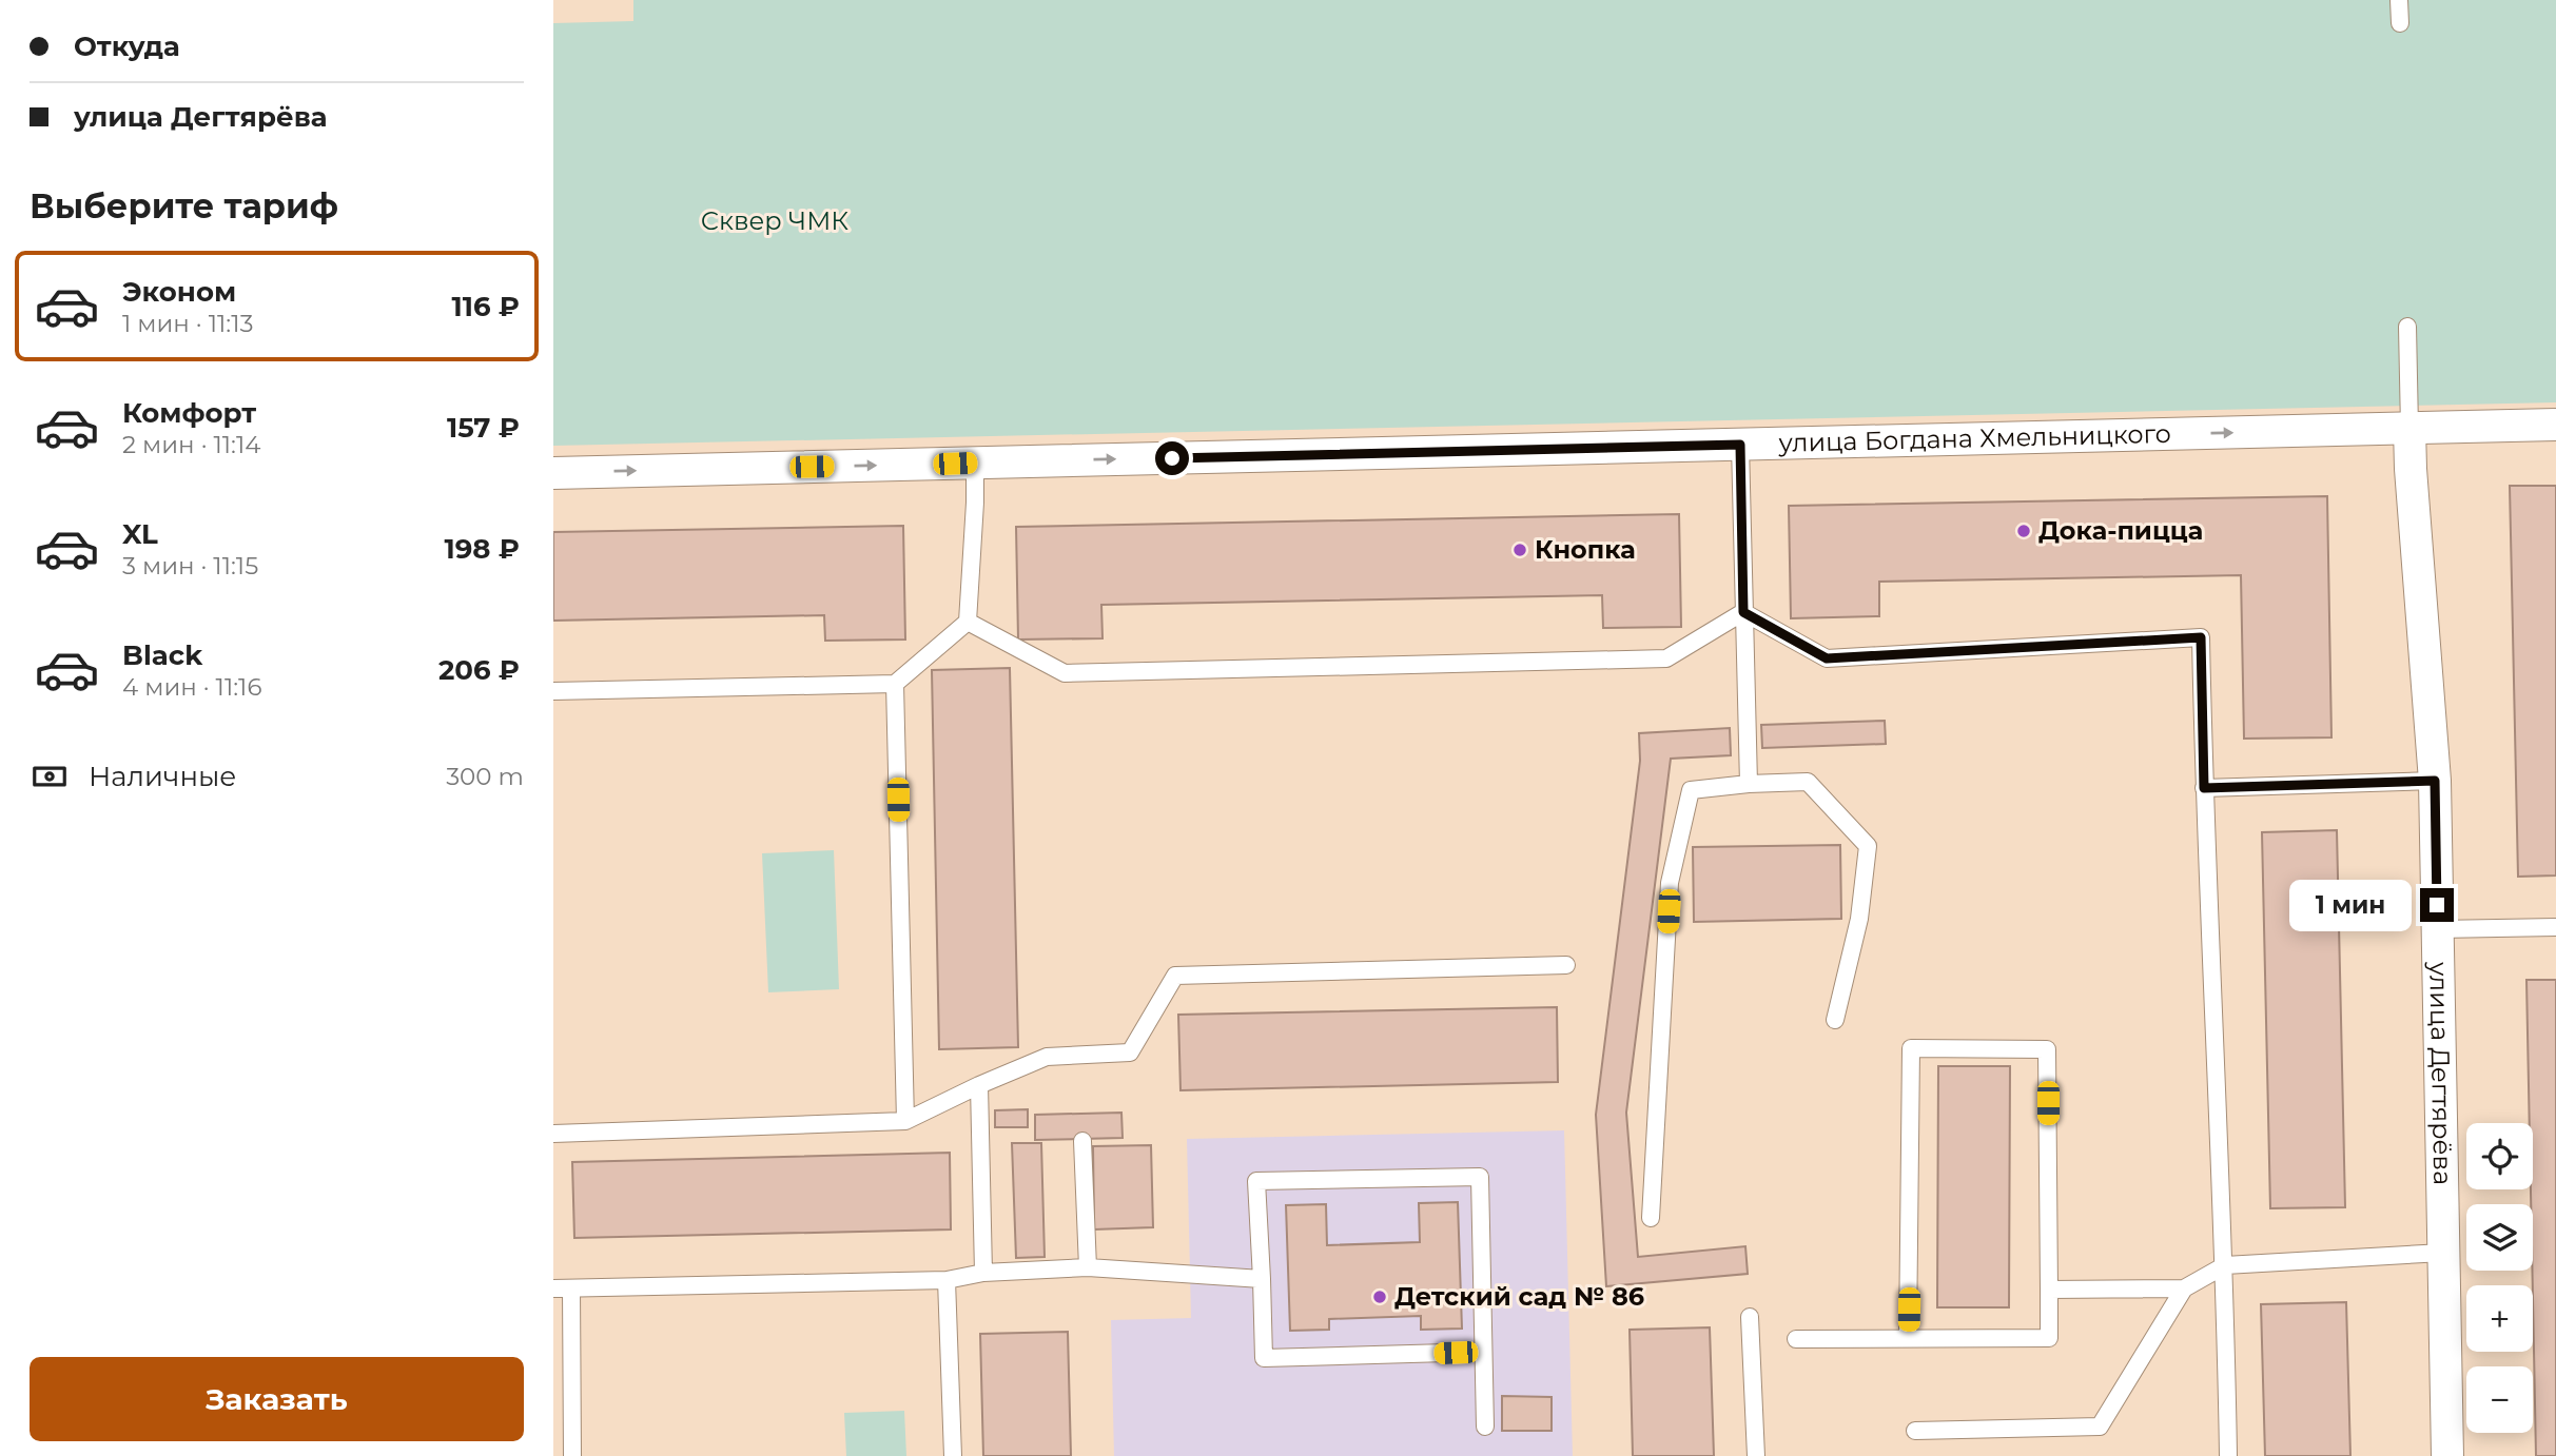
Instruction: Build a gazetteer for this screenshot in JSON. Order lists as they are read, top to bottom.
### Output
{
  "streets": {
    "street": ["улица Богдана Хмельницкого", "улица Дегтярёва"]
  },
  "crossings": [
    ["улица Богдана Хмельницкого", "улица Дегтярёва"]
  ],
  "one_way": ["улица Богдана Хмельницкого"],
  "parks": ["Сквер ЧМК"],
  "places": ["Дока-пицца", "Кнопка", "Детский сад № 86"],
  "page": {
    "banner": ["Откуда", "улица Дегтярёва"],
    "heading": "Выберите тариф",
    "list": [
      {
        "name": "Эконом",
        "note": "1 мин · 11:13",
        "value": "116 ₽"
      },
      {
        "name": "Комфорт",
        "note": "2 мин · 11:14",
        "value": "157 ₽"
      },
      {
        "name": "XL",
        "note": "3 мин · 11:15",
        "value": "198 ₽"
      },
      {
        "name": "Black",
        "note": "4 мин · 11:16",
        "value": "206 ₽"
      }
    ],
    "pay": ["Наличные", "300 m"],
    "bubble": "1 мин",
    "map_buttons": ["+", "−"],
    "buttons": "Заказать"
  }
}
